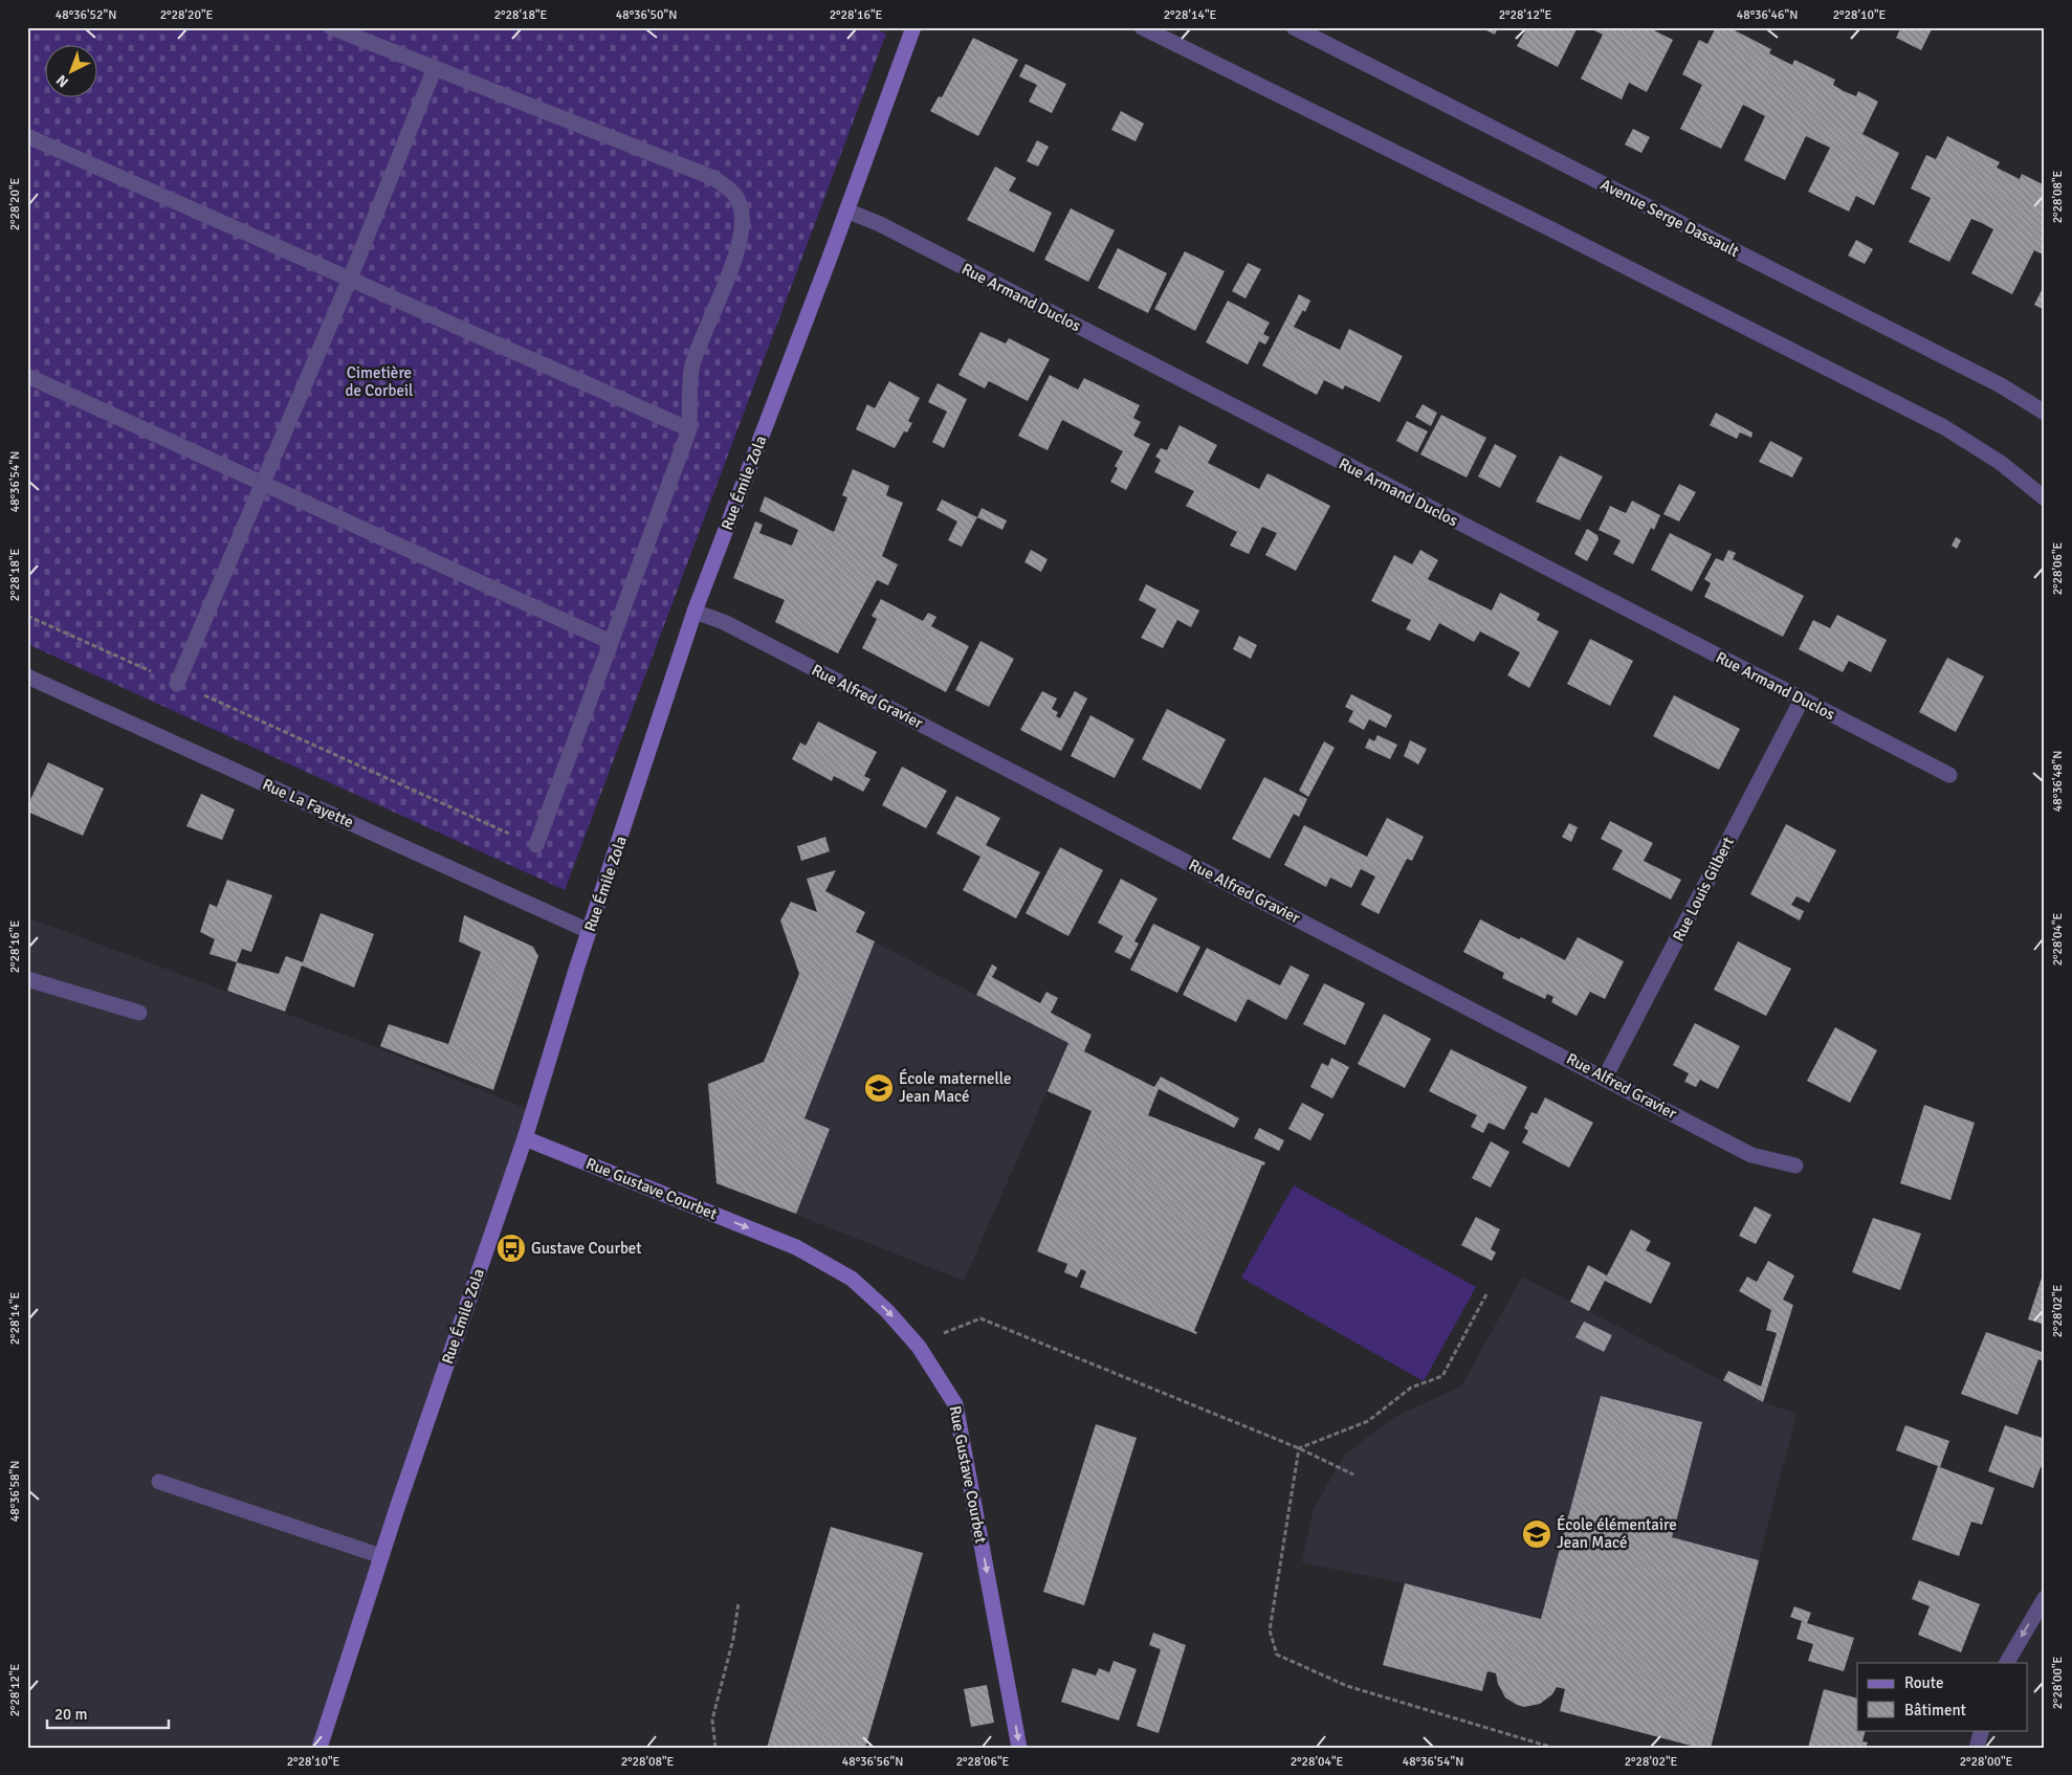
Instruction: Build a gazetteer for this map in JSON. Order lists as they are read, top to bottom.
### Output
{
  "streets": {
    "street": [
      "Avenue Serge Dassault",
      "Rue Armand Duclos",
      "Rue Émile Zola",
      "Rue Alfred Gravier",
      "Rue La Fayette",
      "Rue Louis Gilbert",
      "Rue Gustave Courbet"
    ]
  },
  "crossings": [
    ["Rue Armand Duclos", "Rue Émile Zola"],
    ["Rue Armand Duclos", "Rue Louis Gilbert"],
    ["Rue Émile Zola", "Rue Alfred Gravier"],
    ["Rue Émile Zola", "Rue La Fayette"],
    ["Rue Émile Zola", "Rue Gustave Courbet"],
    ["Rue Alfred Gravier", "Rue Louis Gilbert"]
  ],
  "one_way": ["Rue Gustave Courbet"],
  "parks": ["Cimetière de Corbeil"],
  "places": {
    "school or university": ["École maternelle Jean Macé", "École élémentaire Jean Macé"],
    "bus stop": ["Gustave Courbet"]
  },
  "legend": ["Route", "Bâtiment"],
  "scale_bar": "20 m",
  "north": "bottom left",
  "coordinates": [
    "48°36'52\"N",
    "2°28'20\"E",
    "2°28'18\"E",
    "48°36'50\"N",
    "2°28'16\"E",
    "2°28'14\"E",
    "2°28'12\"E",
    "48°36'46\"N",
    "2°28'10\"E",
    "2°28'08\"E",
    "48°36'54\"N",
    "2°28'06\"E",
    "48°36'48\"N",
    "2°28'04\"E",
    "2°28'02\"E",
    "48°36'58\"N",
    "2°28'00\"E",
    "48°36'56\"N"
  ]
}
